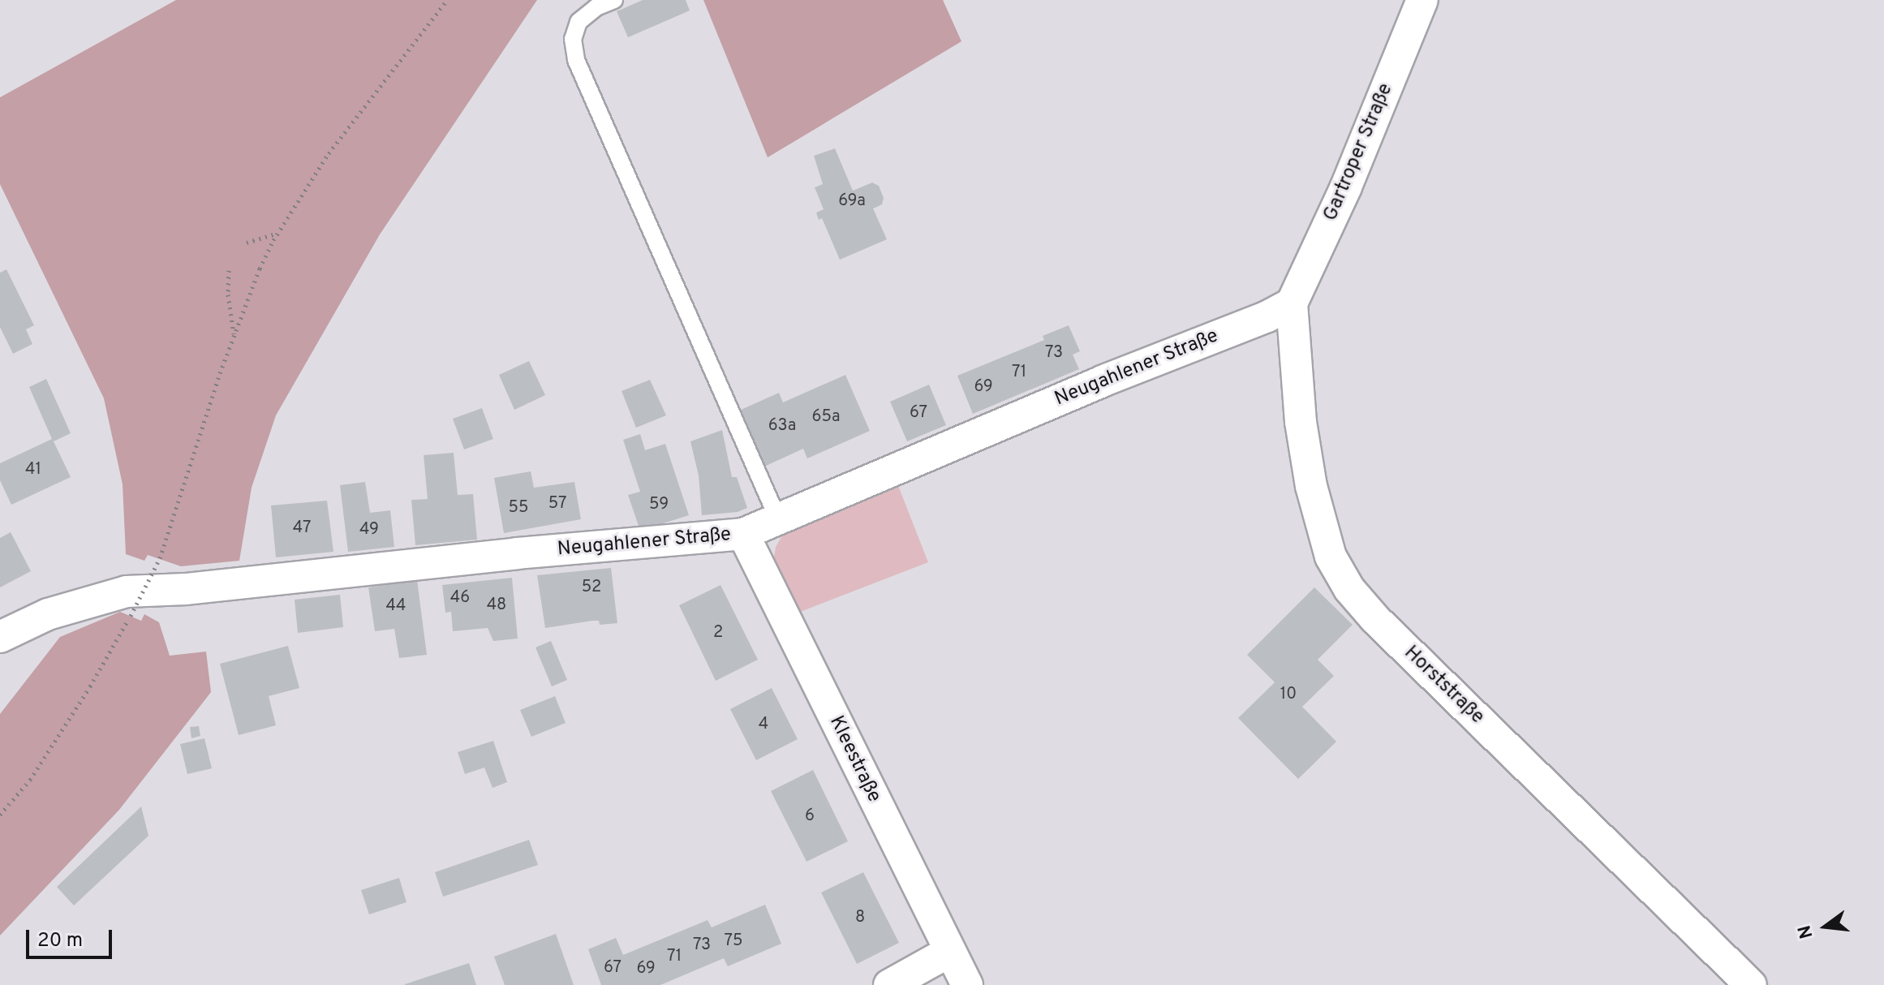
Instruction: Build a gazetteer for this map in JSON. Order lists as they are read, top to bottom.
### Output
{
  "streets": {
    "street": [
      "Gartroper Straße",
      "Neugahlener Straße",
      "Horststraße",
      "Kleestraße"
    ]
  },
  "crossings": [
    ["Gartroper Straße", "Neugahlener Straße"],
    ["Gartroper Straße", "Horststraße"],
    ["Neugahlener Straße", "Horststraße"],
    ["Neugahlener Straße", "Kleestraße"]
  ],
  "house_numbers": [
    "69a",
    "73",
    "71",
    "69",
    "67",
    "65a",
    "63a",
    "41",
    "57",
    "59",
    "55",
    "47",
    "49",
    "52",
    "46",
    "48",
    "44",
    "2",
    "10",
    "4",
    "6",
    "8",
    "75",
    "73",
    "71",
    "67",
    "69"
  ],
  "scale_bar": "20 m",
  "north": "left"
}
